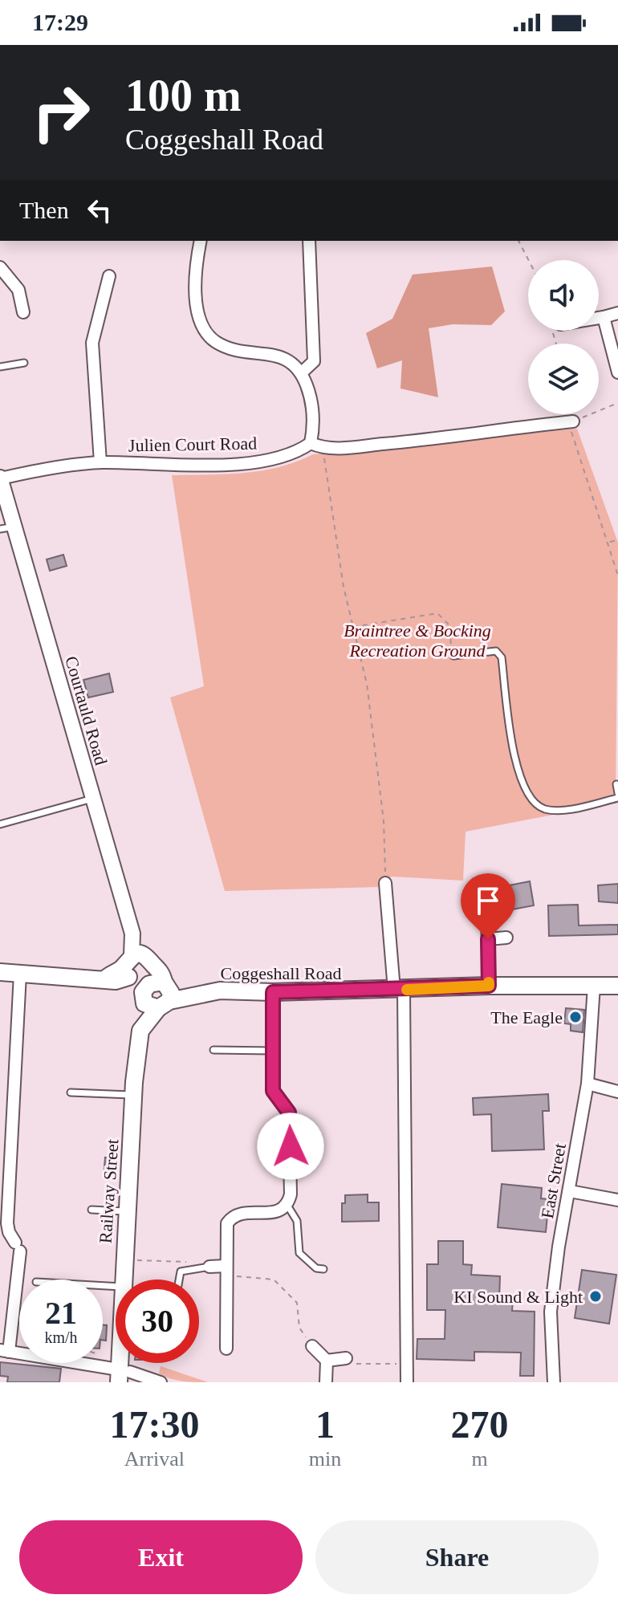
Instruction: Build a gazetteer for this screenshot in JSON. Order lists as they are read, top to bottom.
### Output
{
  "streets": {
    "main road": ["Coggeshall Road", "Railway Street"],
    "street": ["Julien Court Road", "Courtauld Road", "East Street"]
  },
  "crossings": [
    ["Julien Court Road", "Courtauld Road"],
    ["Coggeshall Road", "East Street"]
  ],
  "parks": ["Braintree & Bocking Recreation Ground"],
  "places": ["The Eagle", "KI Sound & Light"],
  "page": {
    "status": "17:29",
    "turn": ["100 m", "Coggeshall Road"],
    "then": "Then",
    "speed": "21 km/h",
    "limit": "30",
    "eta": [
      "17:30",
      "Arrival",
      "1",
      "min",
      "270",
      "m"
    ],
    "buttons": ["Exit", "Share"]
  }
}
